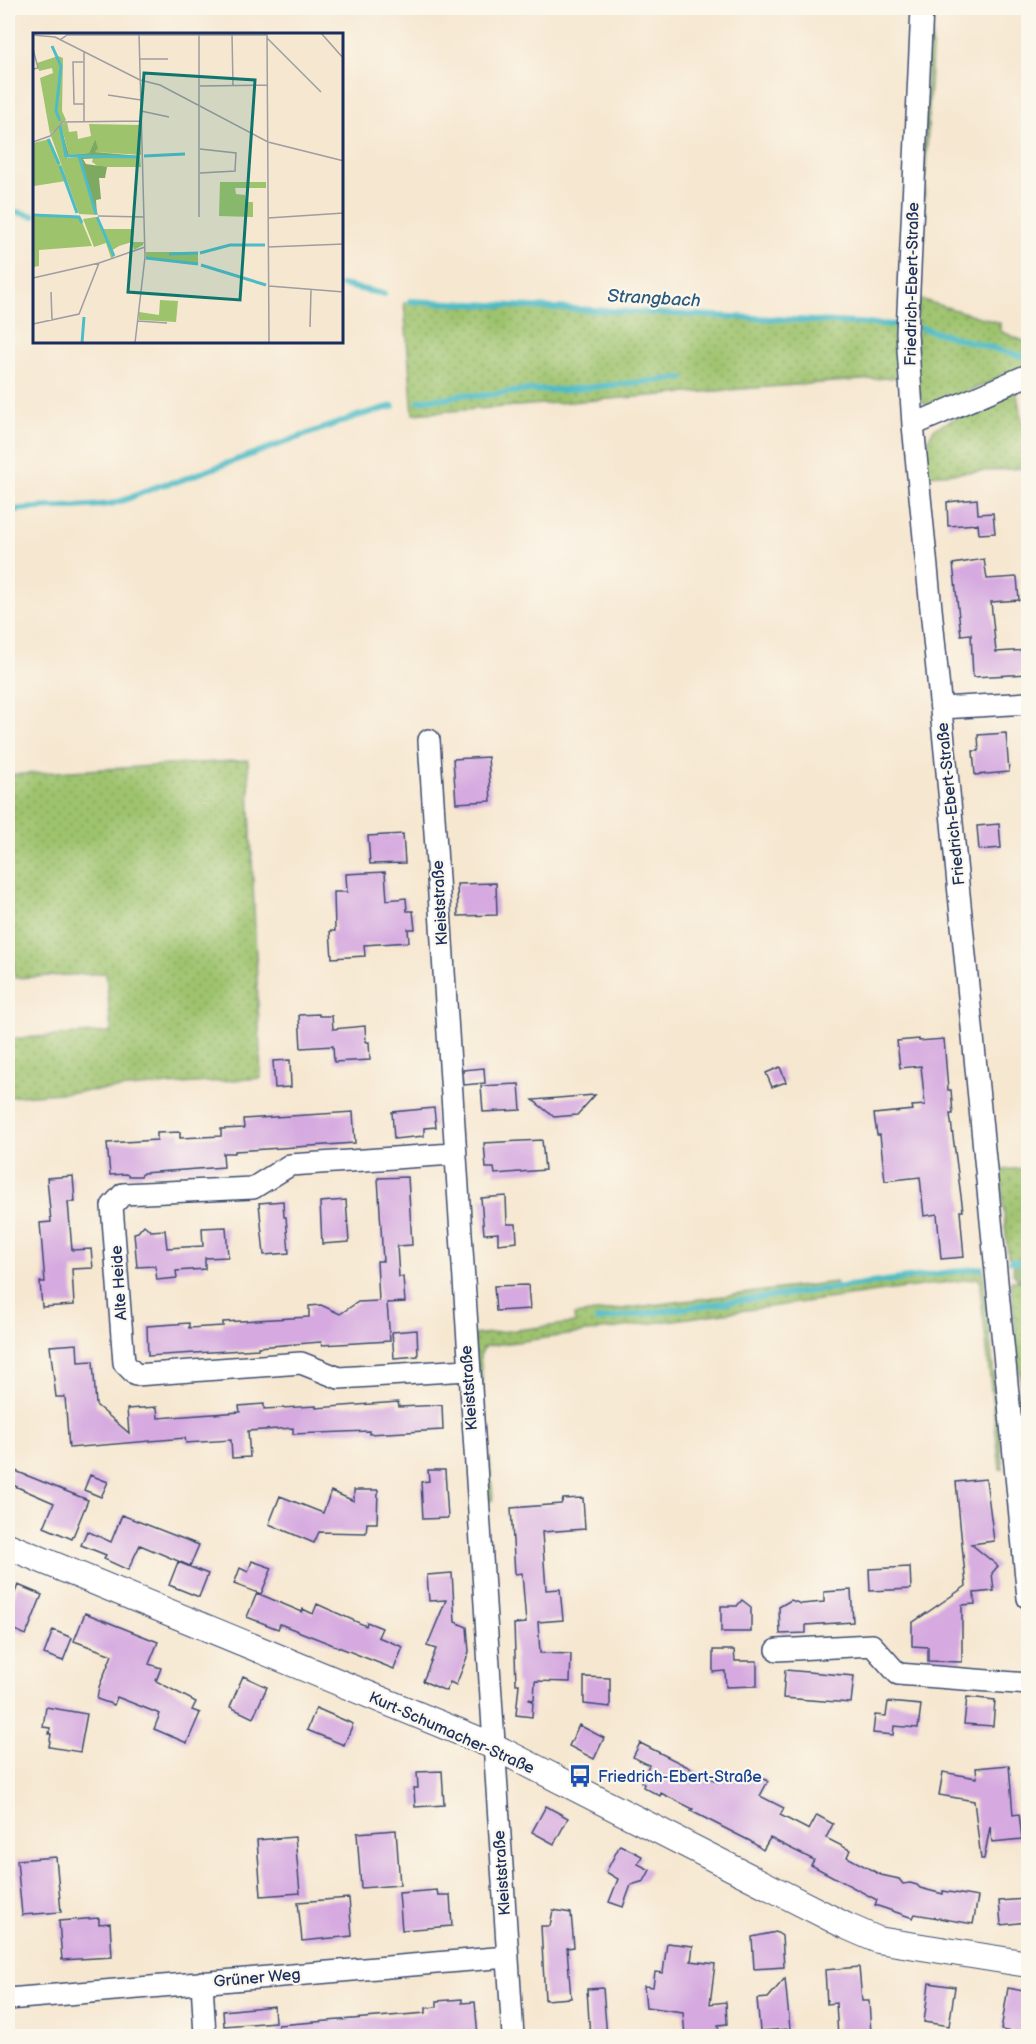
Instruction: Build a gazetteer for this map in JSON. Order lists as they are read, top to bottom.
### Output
{
  "streets": {
    "street": [
      "Friedrich-Ebert-Straße",
      "Kleiststraße",
      "Alte Heide",
      "Kurt-Schumacher-Straße",
      "Grüner Weg"
    ]
  },
  "crossings": [
    ["Kleiststraße", "Alte Heide"],
    ["Kleiststraße", "Kurt-Schumacher-Straße"],
    ["Kleiststraße", "Grüner Weg"]
  ],
  "water": ["Strangbach"],
  "places": {
    "bus stop": ["Friedrich-Ebert-Straße"]
  }
}
